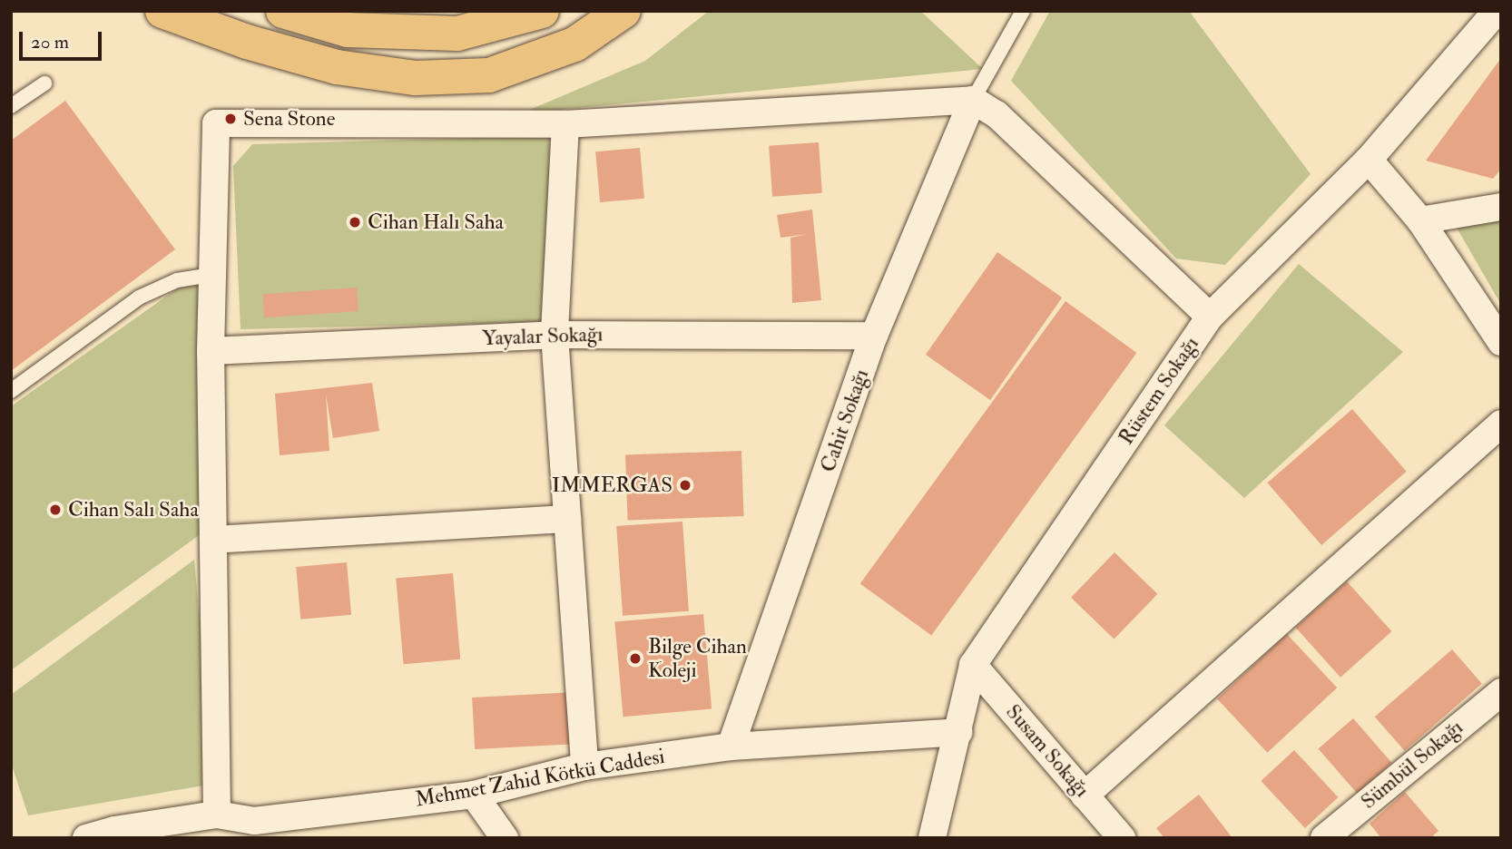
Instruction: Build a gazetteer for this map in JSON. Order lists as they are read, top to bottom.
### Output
{
  "streets": {
    "street": [
      "Yayalar Sokağı",
      "Rüstem Sokağı",
      "Cahit Sokağı",
      "Susam Sokağı",
      "Sümbül Sokağı",
      "Mehmet Zahid Kötkü Caddesi"
    ]
  },
  "crossings": [
    ["Yayalar Sokağı", "Cahit Sokağı"],
    ["Rüstem Sokağı", "Susam Sokağı"],
    ["Rüstem Sokağı", "Mehmet Zahid Kötkü Caddesi"],
    ["Cahit Sokağı", "Mehmet Zahid Kötkü Caddesi"]
  ],
  "places": [
    "Sena Stone",
    "Cihan Halı Saha",
    "IMMERGAS",
    "Cihan Salı Saha",
    "Bilge Cihan Koleji"
  ],
  "scale_bar": "20 m"
}
